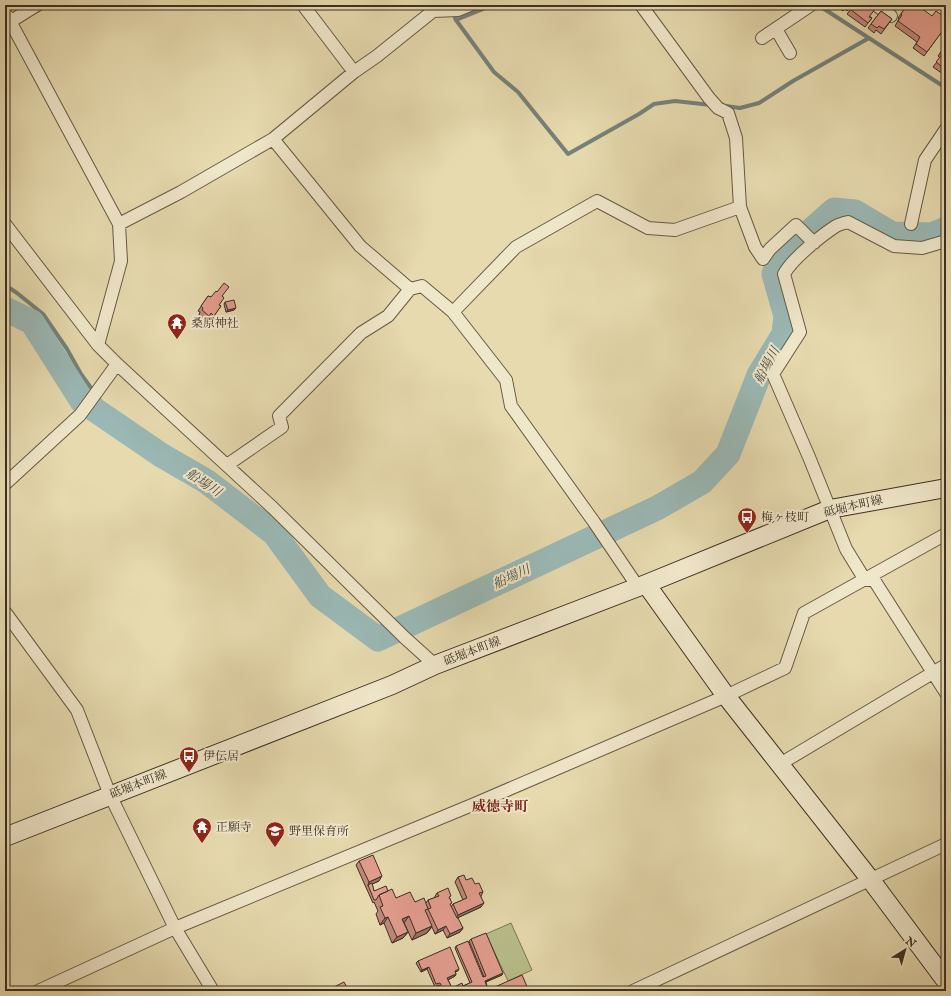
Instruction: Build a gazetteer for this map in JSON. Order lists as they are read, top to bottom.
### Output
{
  "streets": {
    "main road": ["砥堀本町線"]
  },
  "districts": ["威徳寺町"],
  "water": ["船場川"],
  "places": {
    "temple": ["桑原神社", "正願寺"],
    "bus stop": ["梅ヶ枝町", "伊伝居"],
    "school or university": ["野里保育所"]
  },
  "north": "top right"
}
